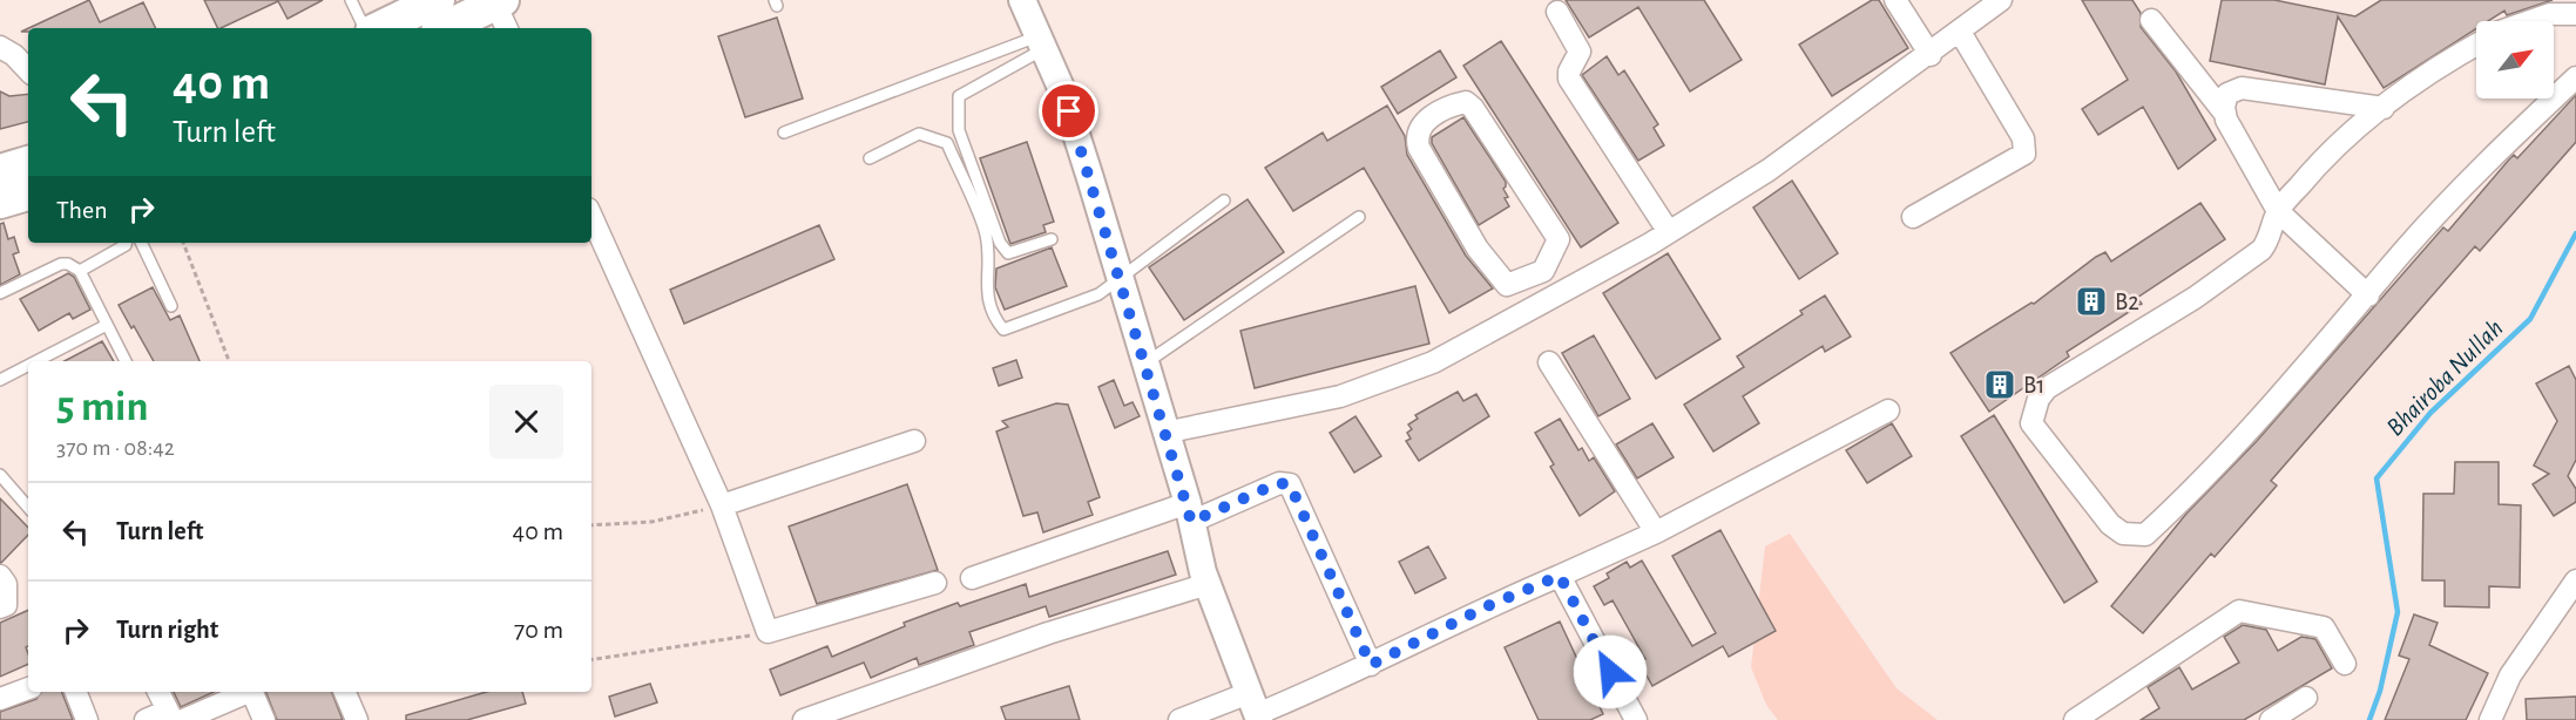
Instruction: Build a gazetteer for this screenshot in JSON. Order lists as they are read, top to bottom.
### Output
{
  "water": ["Bhairoba Nullah"],
  "places": {
    "building": ["B2", "B1"]
  },
  "north": "top right",
  "page": {
    "turn": ["40 m", "Turn left"],
    "then": "Then",
    "heading": ["5 min", "370 m · 08:42"],
    "list": [
      {
        "name": "Turn left",
        "value": "40 m"
      },
      {
        "name": "Turn right",
        "value": "70 m"
      }
    ]
  }
}
